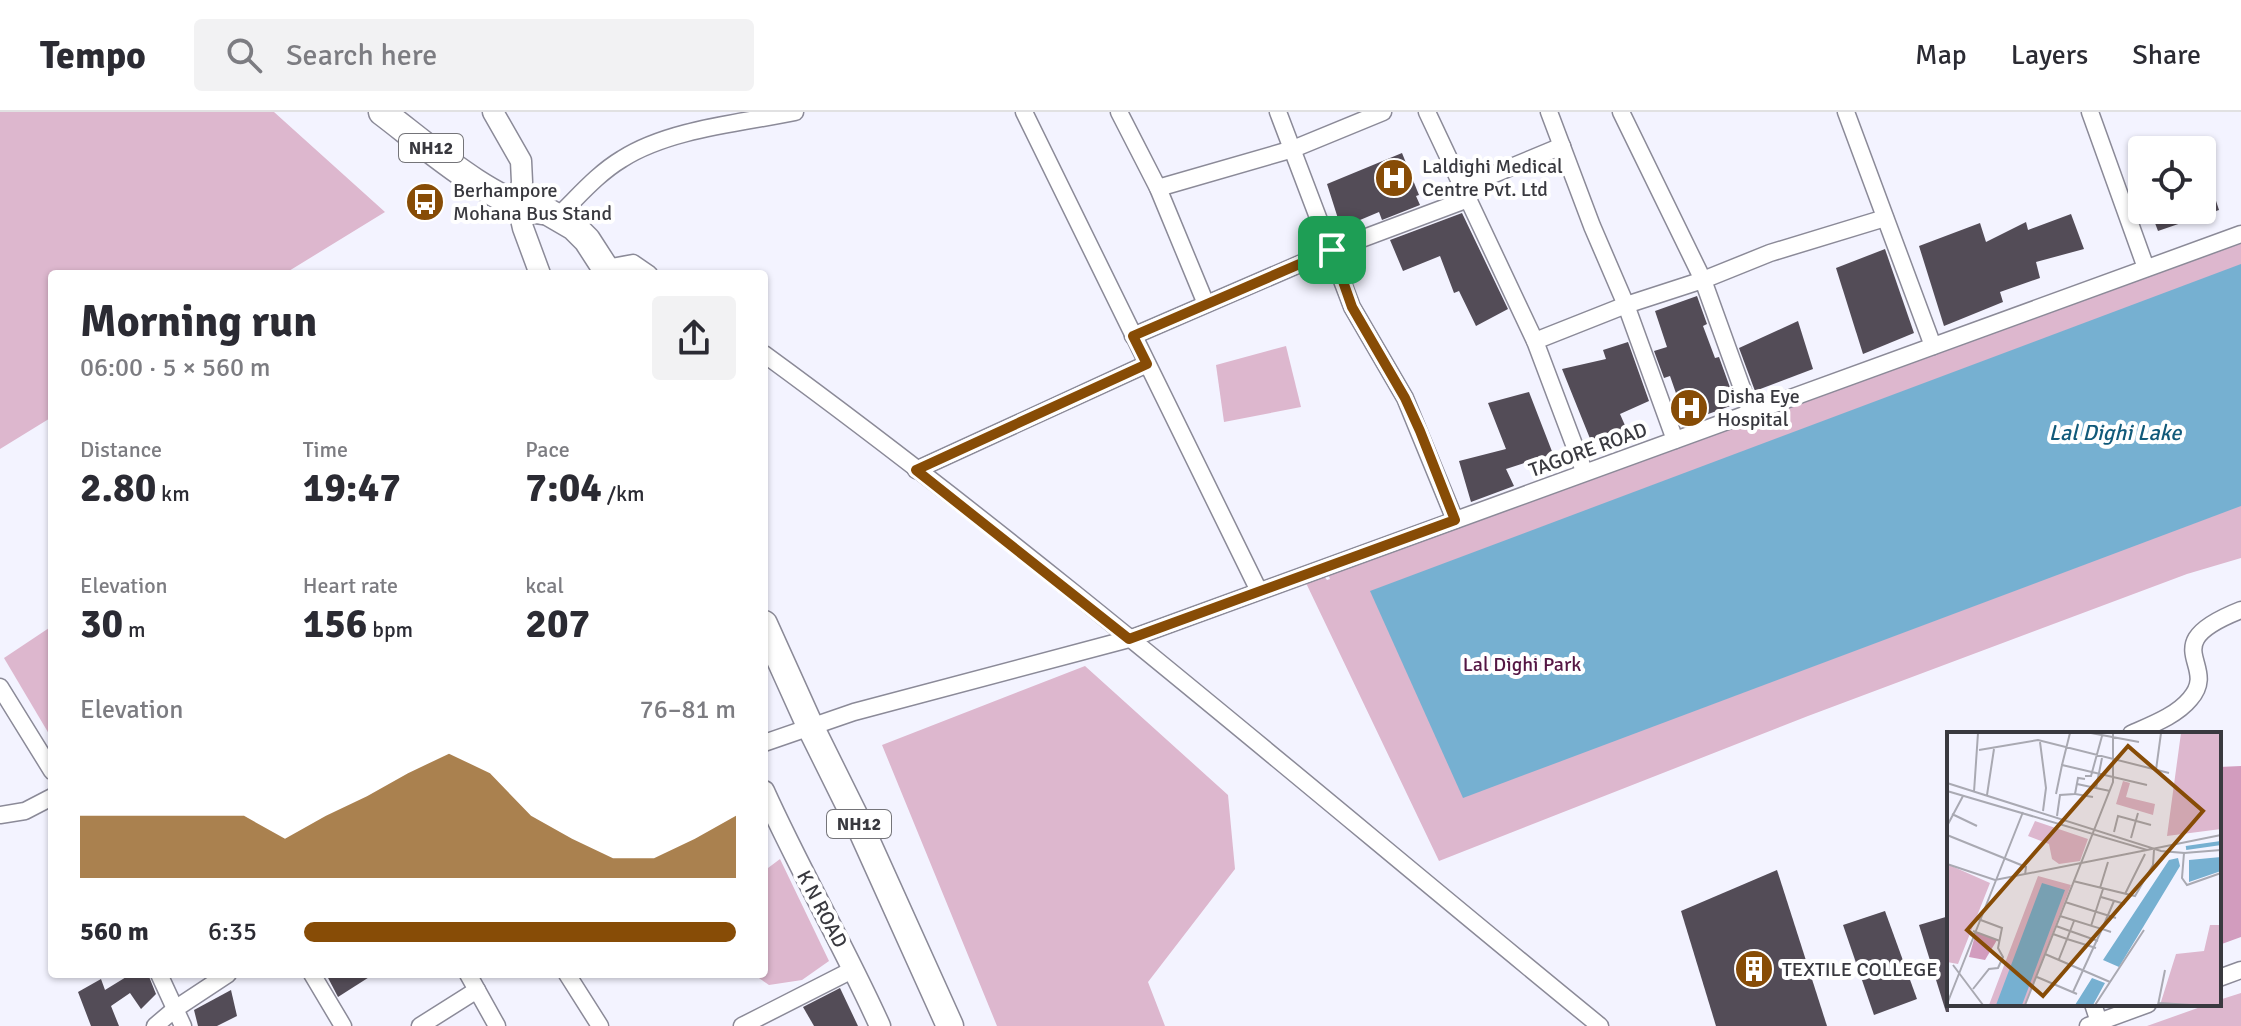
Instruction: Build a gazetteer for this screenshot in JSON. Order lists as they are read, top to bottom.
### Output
{
  "streets": {
    "main road": ["NH12"],
    "street": ["TAGORE ROAD", "K N ROAD"]
  },
  "crossings": [
    ["NH12", "TAGORE ROAD"]
  ],
  "water": ["Lal Dighi Lake"],
  "parks": ["Lal Dighi Park"],
  "places": {
    "hospital": ["Laldighi Medical Centre Pvt. Ltd", "Disha Eye Hospital"],
    "bus stop": ["Berhampore Mohana Bus Stand"],
    "building": ["TEXTILE COLLEGE"]
  },
  "page": {
    "header": "Tempo",
    "search": "Search here",
    "nav": ["Map", "Layers", "Share"],
    "heading": ["Morning run", "06:00 · 5 × 560 m"],
    "stats": [
      ["Distance", "2.80 km"],
      ["Time", "19:47"],
      ["Pace", "7:04 /km"],
      ["Elevation", "30 m"],
      ["Heart rate", "156 bpm"],
      ["kcal", "207"]
    ],
    "chart": ["Elevation", "76–81 m"],
    "list": [
      {
        "name": "560 m",
        "note": "6:35"
      }
    ]
  }
}
